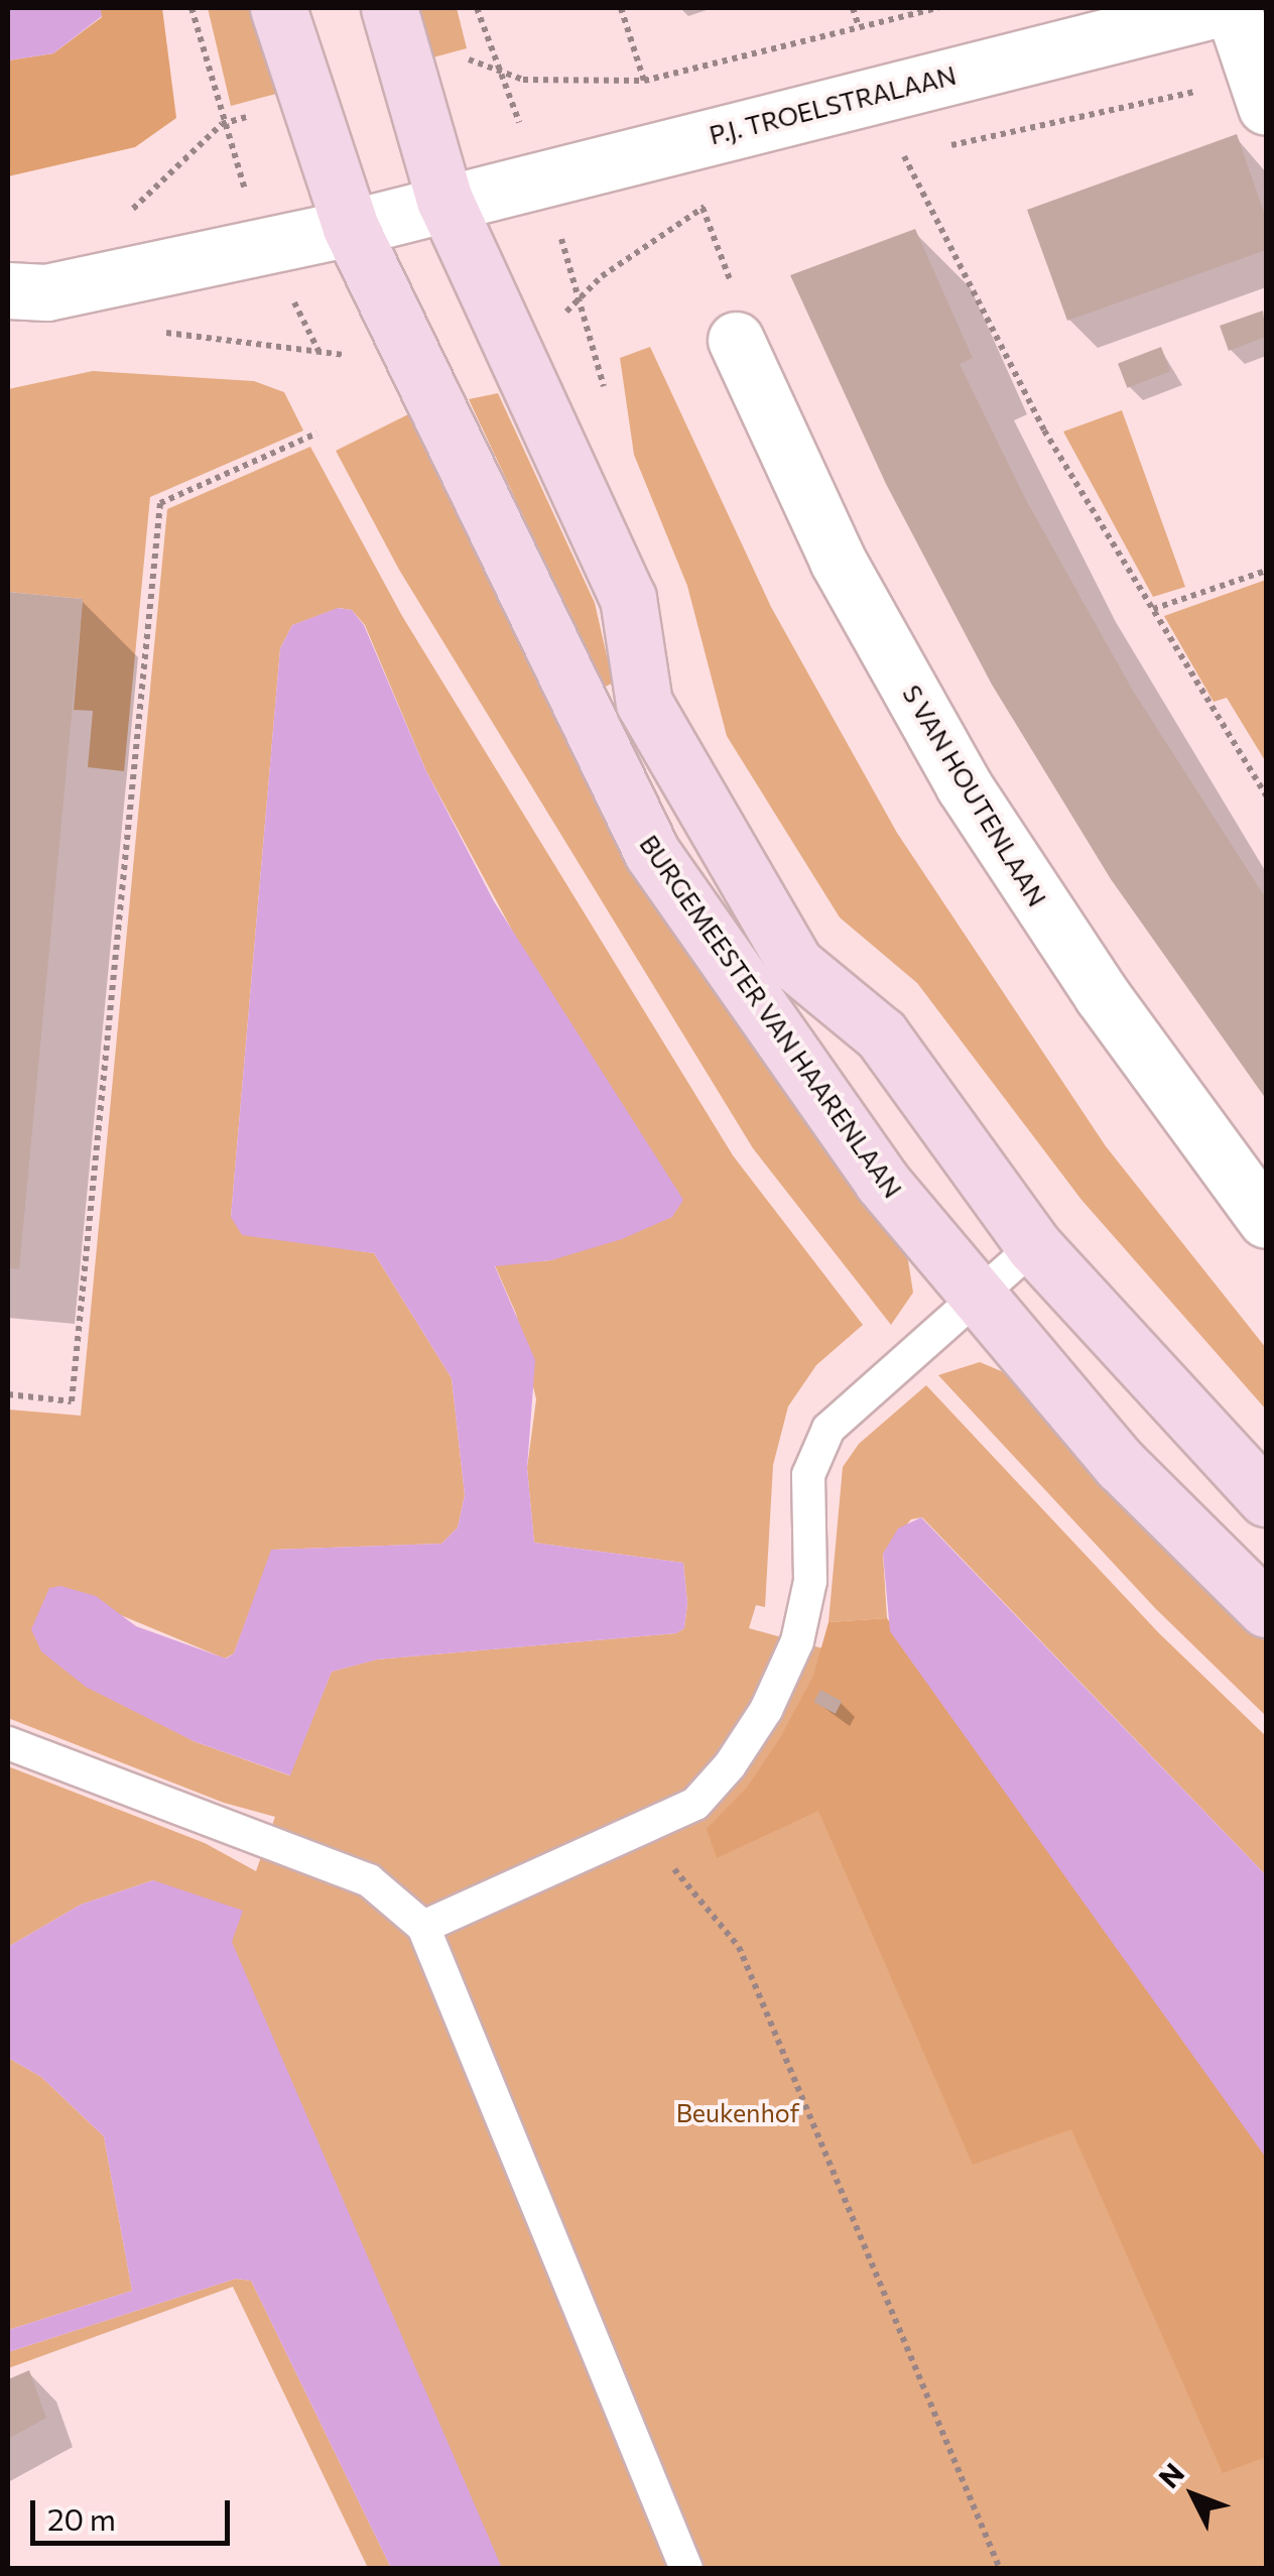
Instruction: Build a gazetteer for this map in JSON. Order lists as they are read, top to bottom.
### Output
{
  "streets": {
    "main road": ["BURGEMEESTER VAN HAARENLAAN"],
    "street": ["P.J. TROELSTRALAAN", "S VAN HOUTENLAAN"]
  },
  "crossings": [
    ["P.J. TROELSTRALAAN", "BURGEMEESTER VAN HAARENLAAN"]
  ],
  "parks": ["Beukenhof"],
  "scale_bar": "20 m",
  "north": "top left"
}
